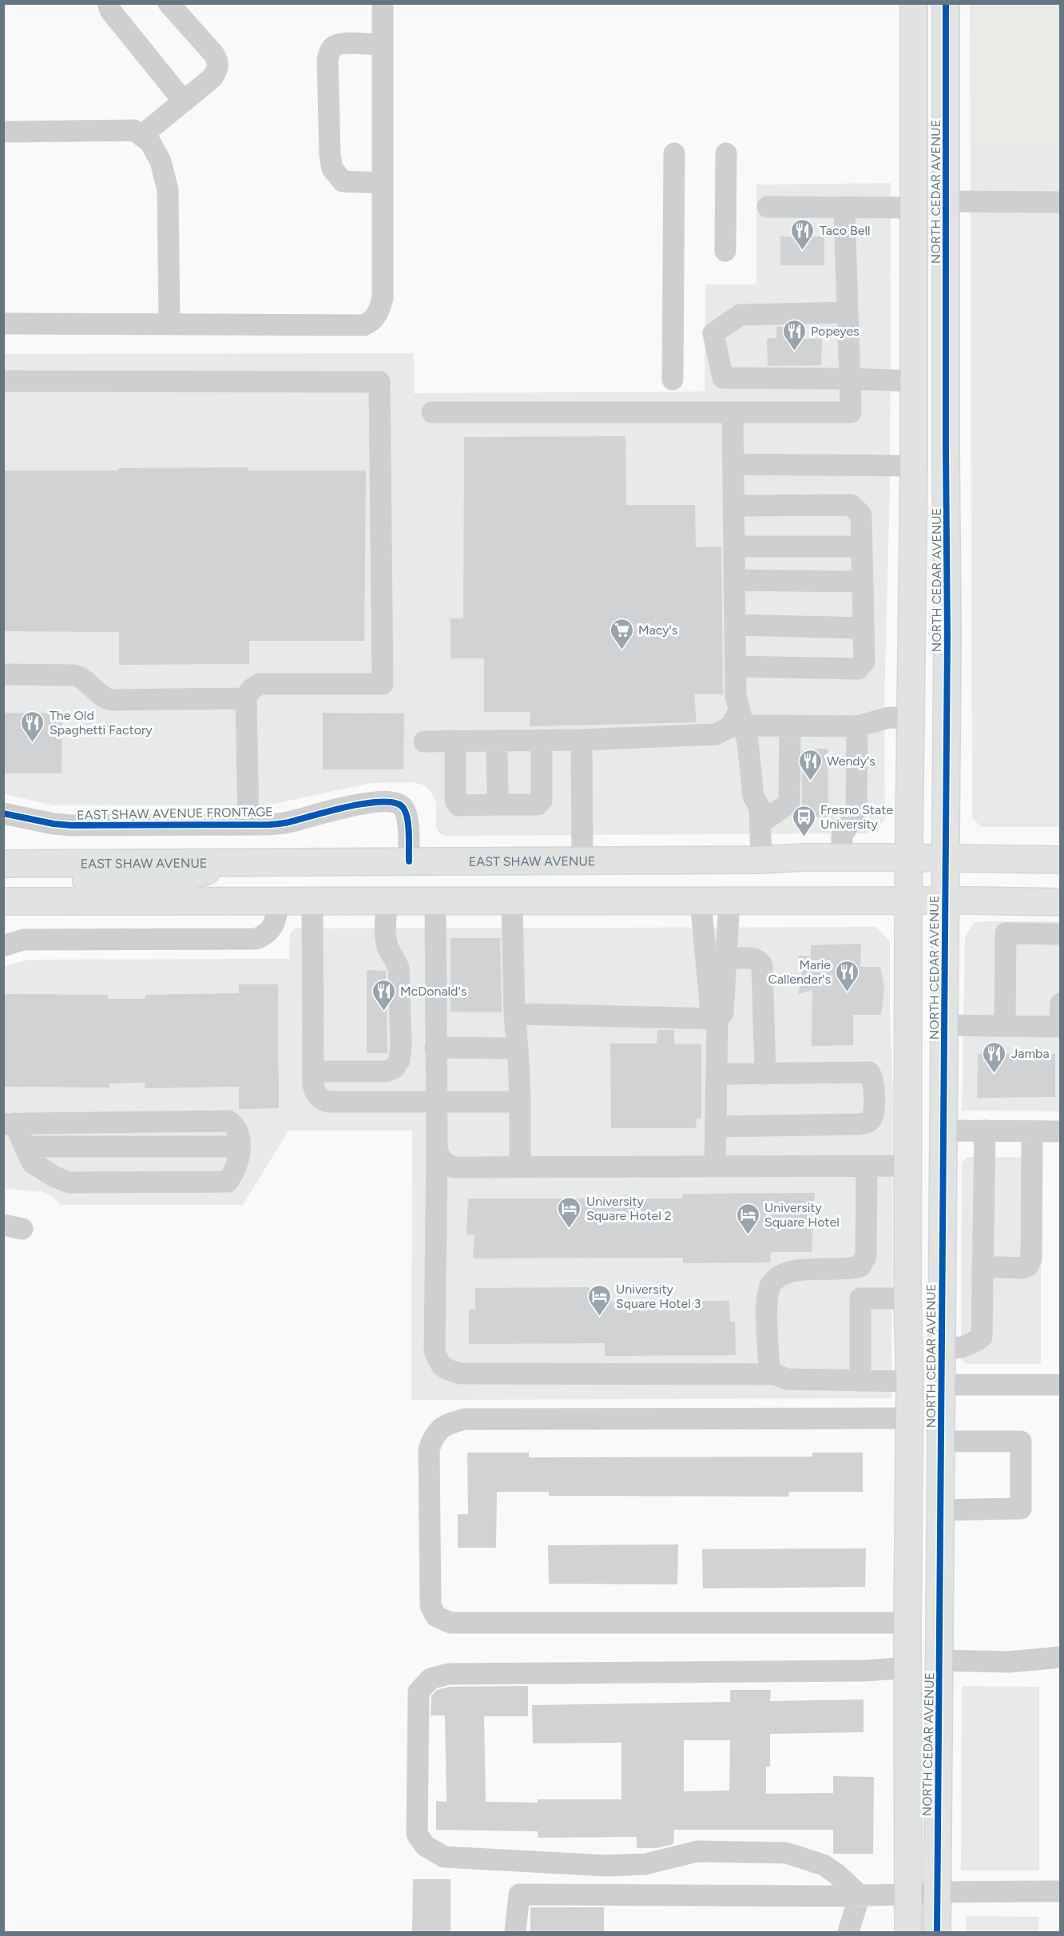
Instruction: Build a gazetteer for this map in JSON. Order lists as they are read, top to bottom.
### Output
{
  "streets": {
    "main road": ["NORTH CEDAR AVENUE", "EAST SHAW AVENUE"],
    "street": ["EAST SHAW AVENUE FRONTAGE"]
  },
  "crossings": [
    ["NORTH CEDAR AVENUE", "EAST SHAW AVENUE"],
    ["EAST SHAW AVENUE FRONTAGE", "EAST SHAW AVENUE"]
  ],
  "places": {
    "restaurant": [
      "Taco Bell",
      "Popeyes",
      "The Old Spaghetti Factory",
      "Wendy's",
      "Marie Callender's",
      "McDonald's",
      "Jamba"
    ],
    "supermarket": ["Macy's"],
    "bus stop": ["Fresno State University"],
    "hotel": ["University Square Hotel 2", "University Square Hotel", "University Square Hotel 3"]
  }
}
